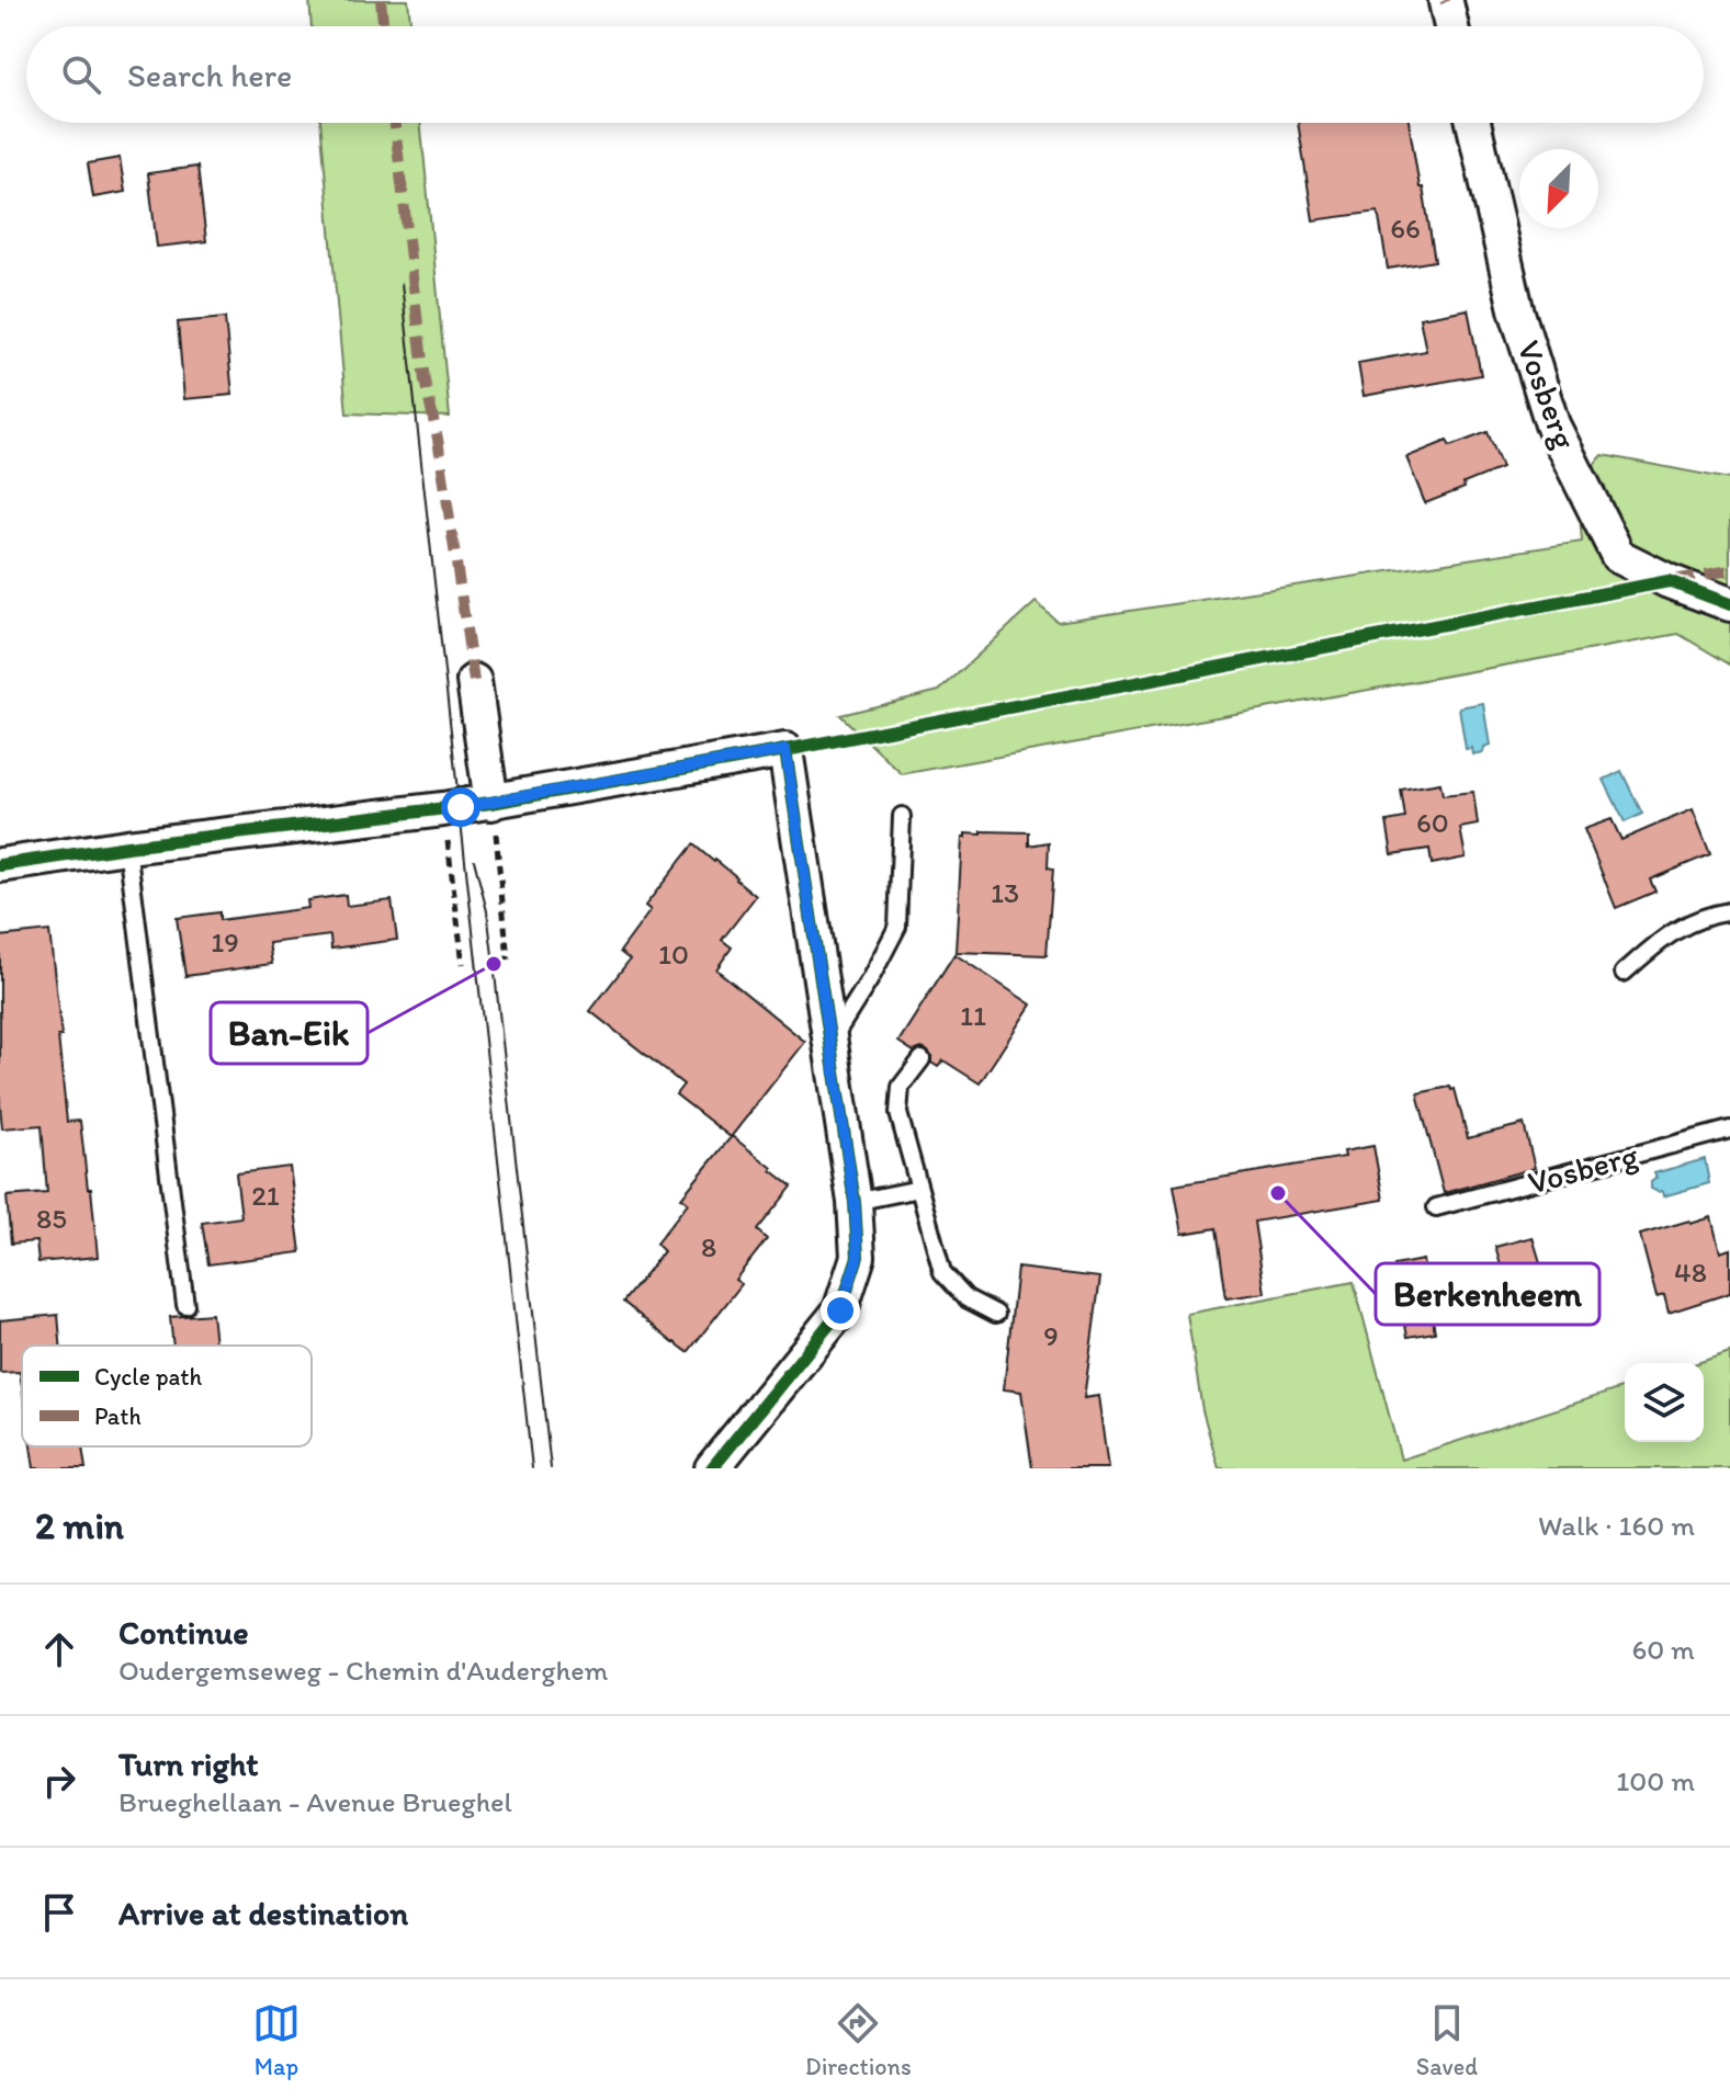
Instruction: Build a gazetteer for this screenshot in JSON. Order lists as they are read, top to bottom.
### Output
{
  "streets": {
    "street": ["Vosberg"]
  },
  "places": ["Ban-Eik", "Berkenheem"],
  "house_numbers": [
    "66",
    "60",
    "13",
    "19",
    "10",
    "11",
    "21",
    "85",
    "8",
    "48",
    "9"
  ],
  "legend": ["Cycle path", "Path"],
  "north": "bottom left",
  "page": {
    "search": "Search here",
    "heading": ["2 min", "Walk · 160 m"],
    "list": [
      ["Continue", "Oudergemseweg - Chemin d'Auderghem", "60 m"],
      ["Turn right", "Brueghellaan - Avenue Brueghel", "100 m"],
      "Arrive at destination"
    ],
    "nav": ["Map", "Directions", "Saved"]
  }
}
